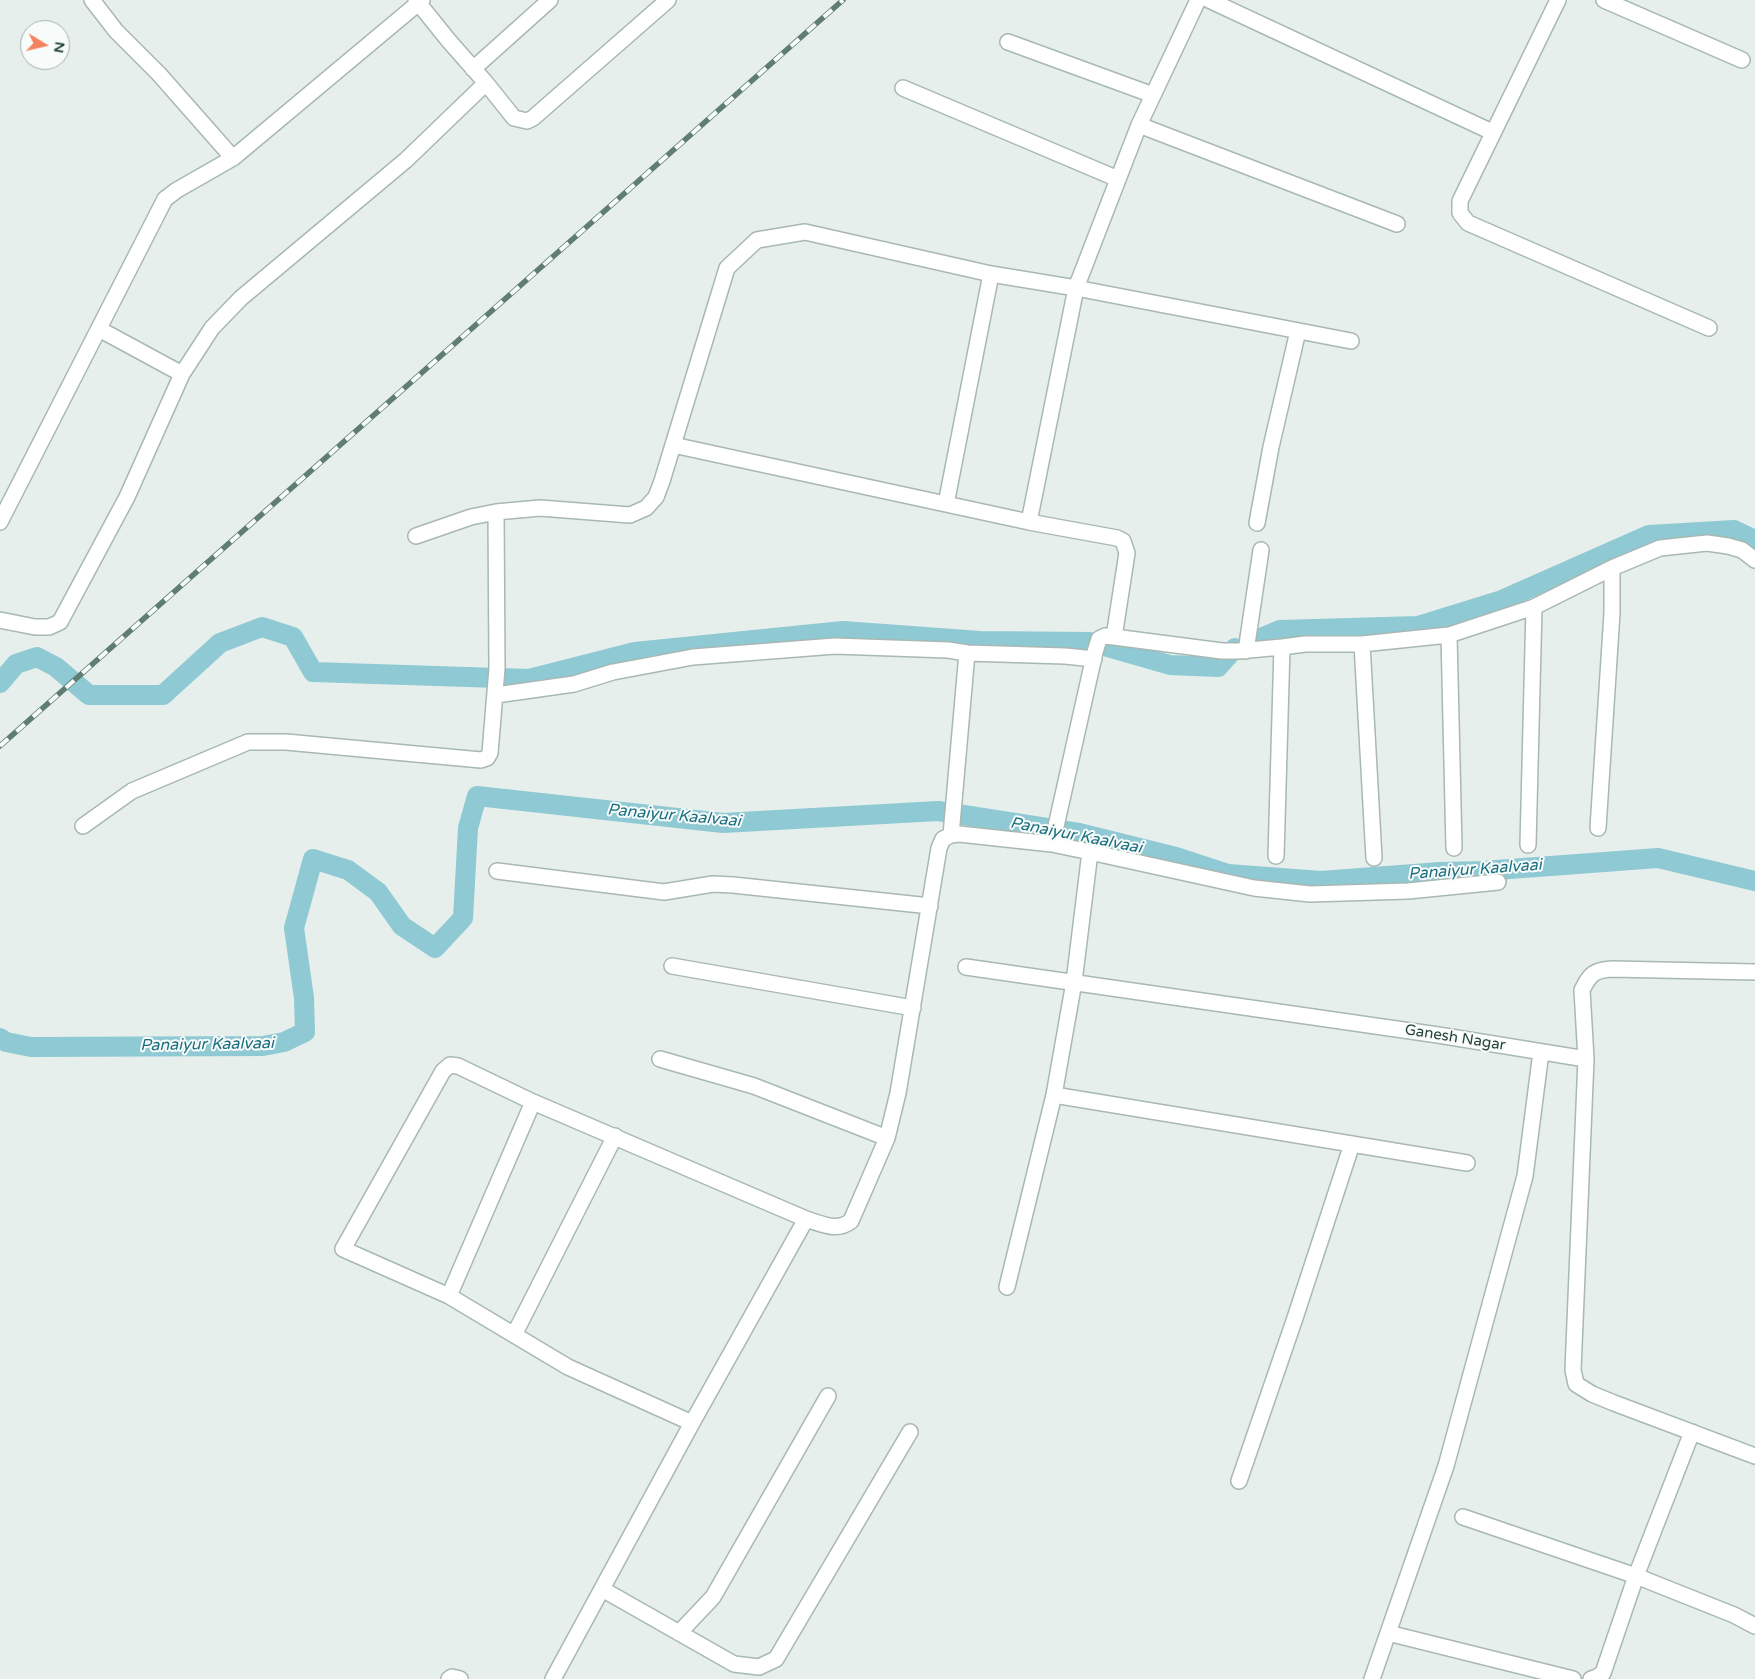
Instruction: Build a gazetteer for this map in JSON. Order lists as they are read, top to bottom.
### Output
{
  "streets": {
    "street": ["Ganesh Nagar"]
  },
  "water": ["Panaiyur Kaalvaai"],
  "north": "right"
}
